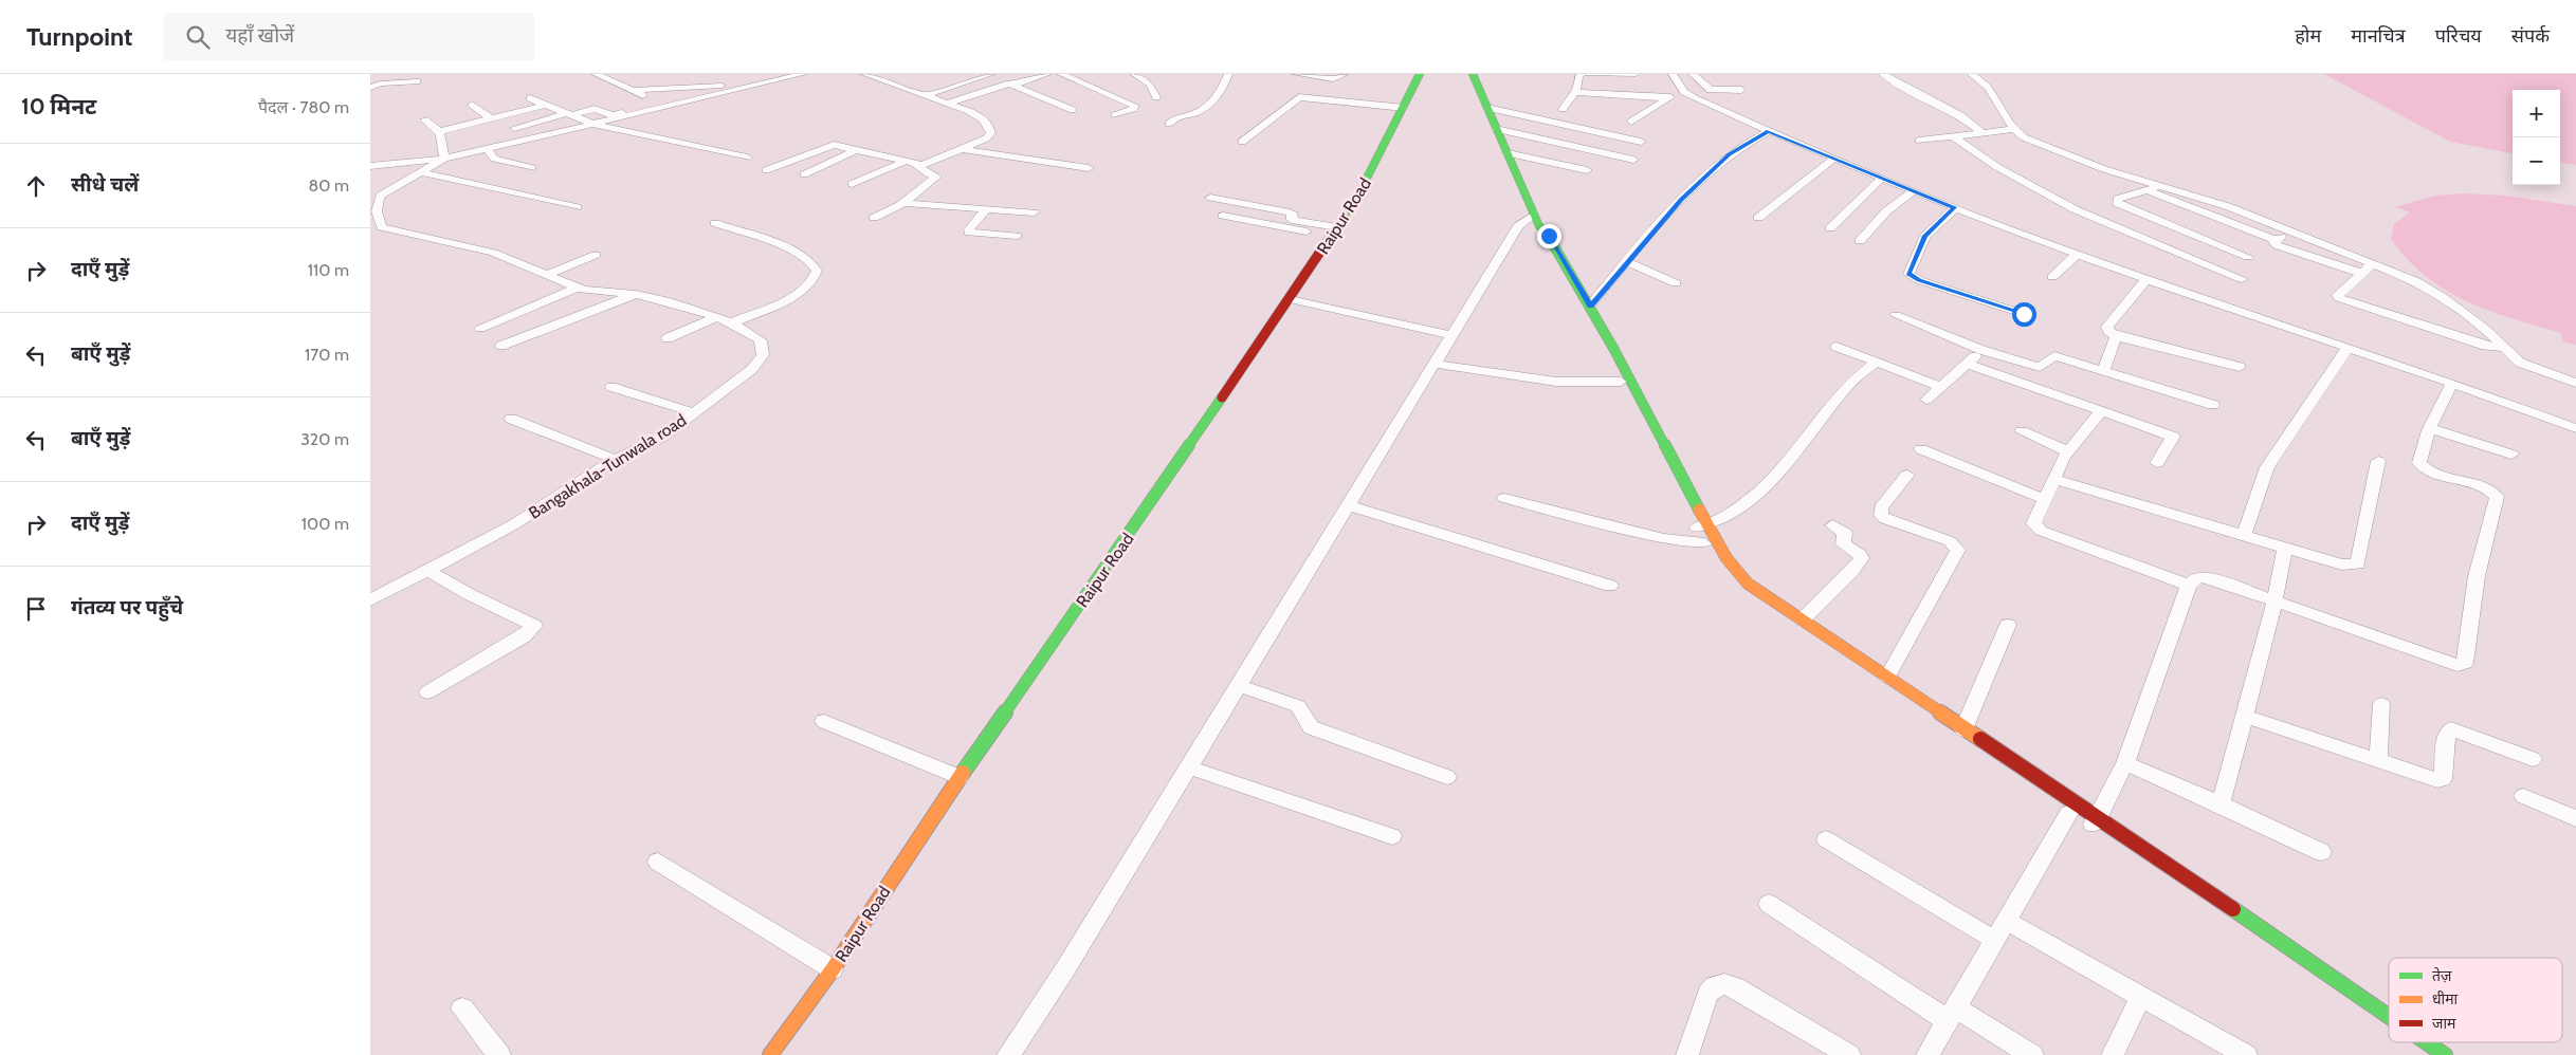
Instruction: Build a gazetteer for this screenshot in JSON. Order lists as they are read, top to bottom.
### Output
{
  "streets": {
    "street": ["Raipur Road", "Bangakhala-Tunwala road"]
  },
  "legend": ["तेज़", "धीमा", "जाम"],
  "page": {
    "header": "Turnpoint",
    "search": "यहाँ खोजें",
    "nav": [
      "होम",
      "मानचित्र",
      "परिचय",
      "संपर्क"
    ],
    "heading": ["10 मिनट", "पैदल · 780 m"],
    "map_buttons": ["+", "−"],
    "list": [
      ["सीधे चलें", "80 m"],
      ["दाएँ मुड़ें", "110 m"],
      ["बाएँ मुड़ें", "170 m"],
      ["बाएँ मुड़ें", "320 m"],
      ["दाएँ मुड़ें", "100 m"],
      "गंतव्य पर पहुँचे"
    ]
  }
}
